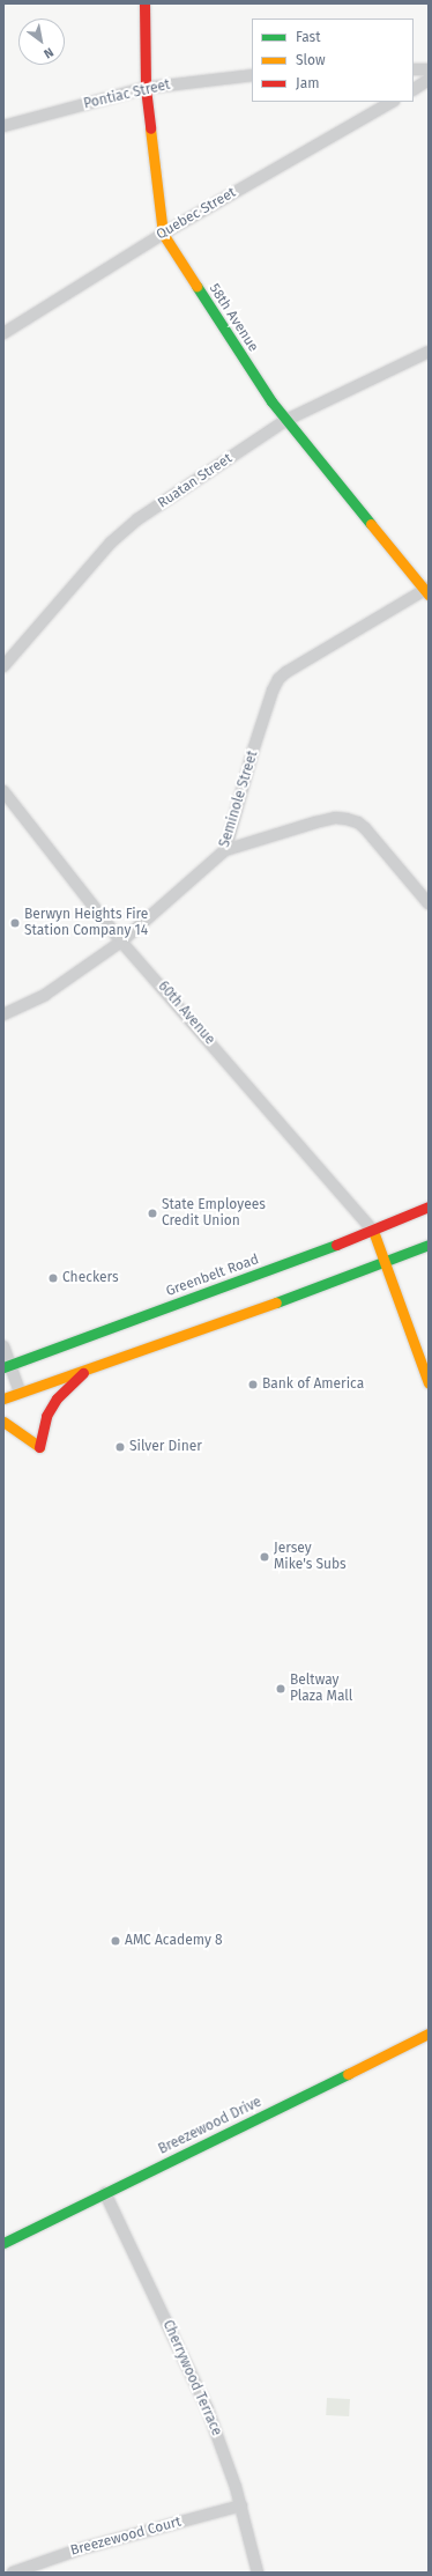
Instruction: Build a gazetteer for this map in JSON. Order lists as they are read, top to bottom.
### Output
{
  "streets": {
    "street": [
      "Pontiac Street",
      "Quebec Street",
      "58th Avenue",
      "Ruatan Street",
      "Seminole Street",
      "60th Avenue",
      "Greenbelt Road",
      "Breezewood Drive",
      "Cherrywood Terrace",
      "Breezewood Court"
    ]
  },
  "crossings": [
    ["Pontiac Street", "58th Avenue"],
    ["Quebec Street", "58th Avenue"],
    ["58th Avenue", "Ruatan Street"],
    ["58th Avenue", "Seminole Street"],
    ["Seminole Street", "60th Avenue"],
    ["60th Avenue", "Greenbelt Road"],
    ["Breezewood Drive", "Cherrywood Terrace"],
    ["Cherrywood Terrace", "Breezewood Court"]
  ],
  "places": [
    "Berwyn Heights Fire Station Company 14",
    "State Employees Credit Union",
    "Checkers",
    "Bank of America",
    "Silver Diner",
    "Jersey Mike's Subs",
    "Beltway Plaza Mall",
    "AMC Academy 8"
  ],
  "legend": ["Fast", "Slow", "Jam"],
  "north": "bottom right"
}
